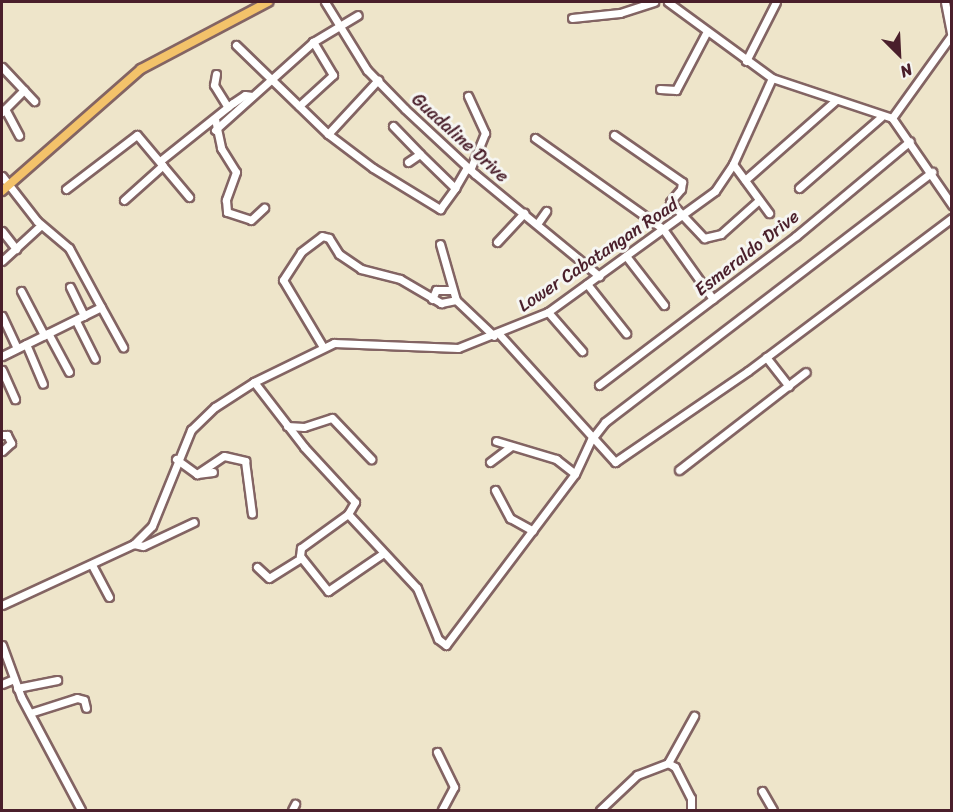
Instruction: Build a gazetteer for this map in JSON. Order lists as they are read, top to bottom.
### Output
{
  "streets": {
    "street": ["Guadaline Drive", "Esmeraldo Drive", "Lower Cabatangan Road"]
  },
  "crossings": [
    ["Guadaline Drive", "Lower Cabatangan Road"]
  ],
  "north": "bottom right"
}
